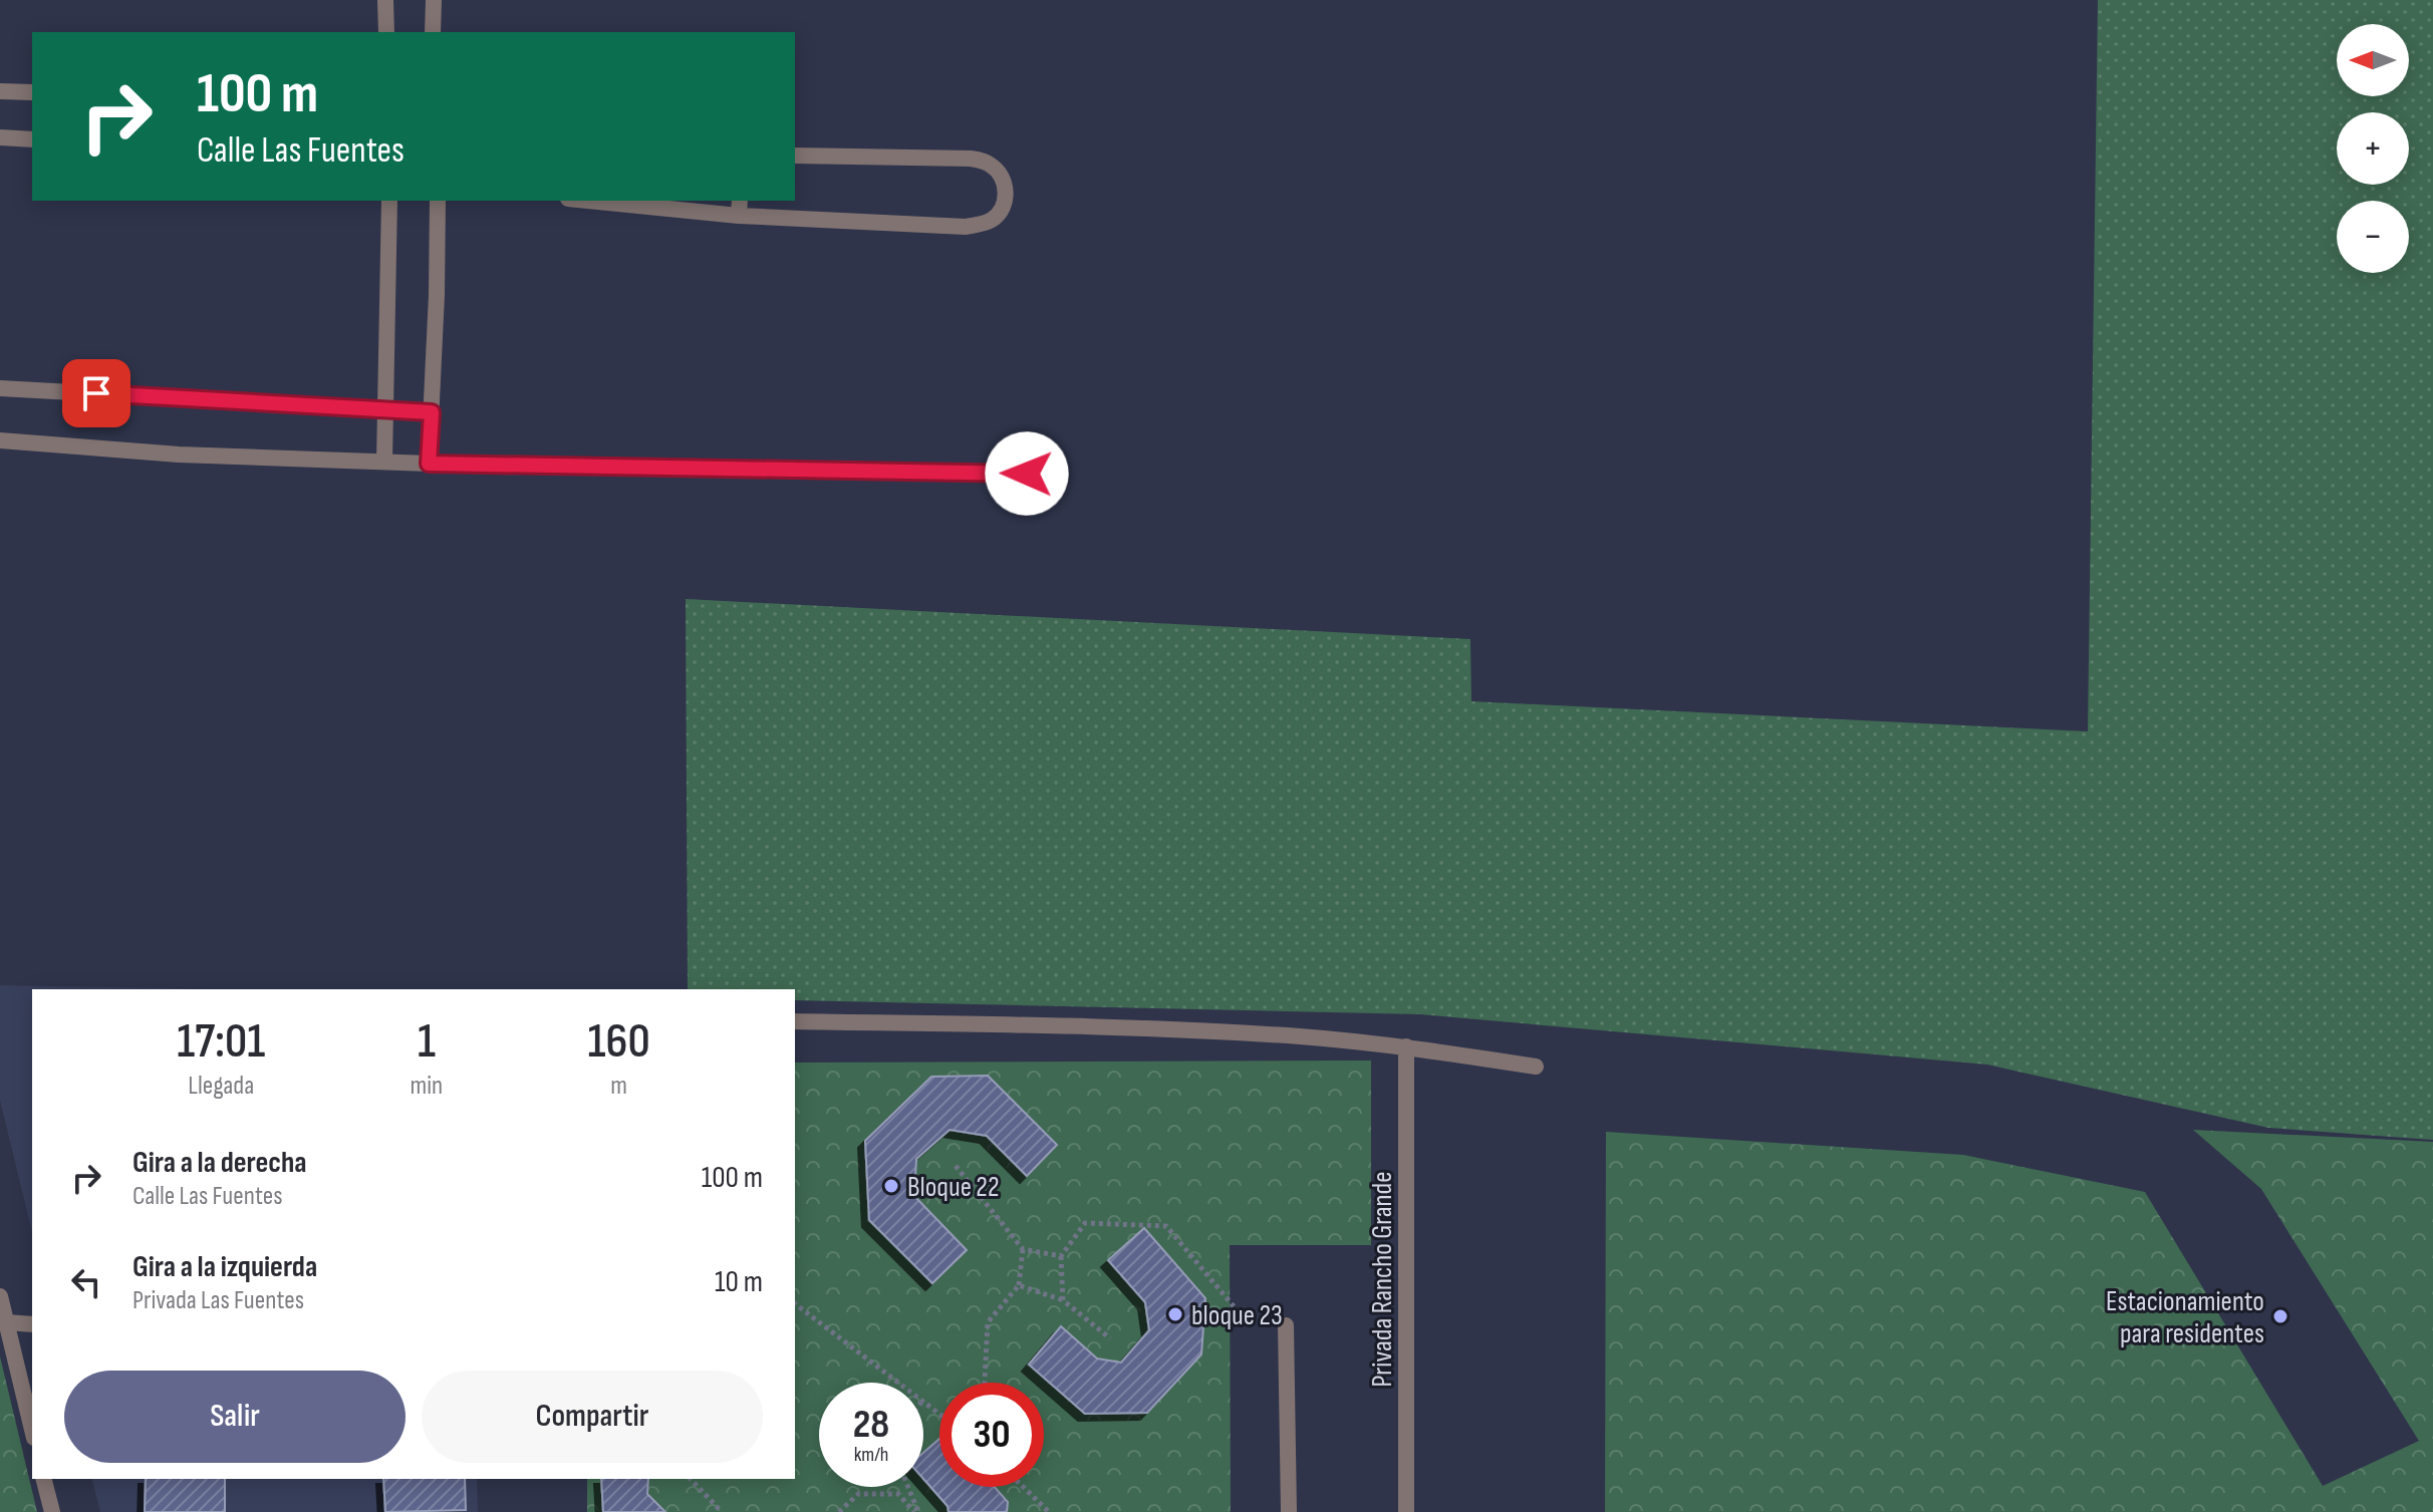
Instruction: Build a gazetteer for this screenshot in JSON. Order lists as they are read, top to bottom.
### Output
{
  "streets": {
    "street": ["Privada Rancho Grande"]
  },
  "places": ["Bloque 22", "bloque 23", "Estacionamiento para residentes"],
  "north": "left",
  "page": {
    "map_buttons": ["+", "−"],
    "turn": ["100 m", "Calle Las Fuentes"],
    "eta": [
      "17:01",
      "Llegada",
      "1",
      "min",
      "160",
      "m"
    ],
    "list": [
      {
        "name": "Gira a la derecha",
        "note": "Calle Las Fuentes",
        "value": "100 m"
      },
      {
        "name": "Gira a la izquierda",
        "note": "Privada Las Fuentes",
        "value": "10 m"
      }
    ],
    "buttons": ["Salir", "Compartir"],
    "speed": "28 km/h",
    "limit": "30"
  }
}
